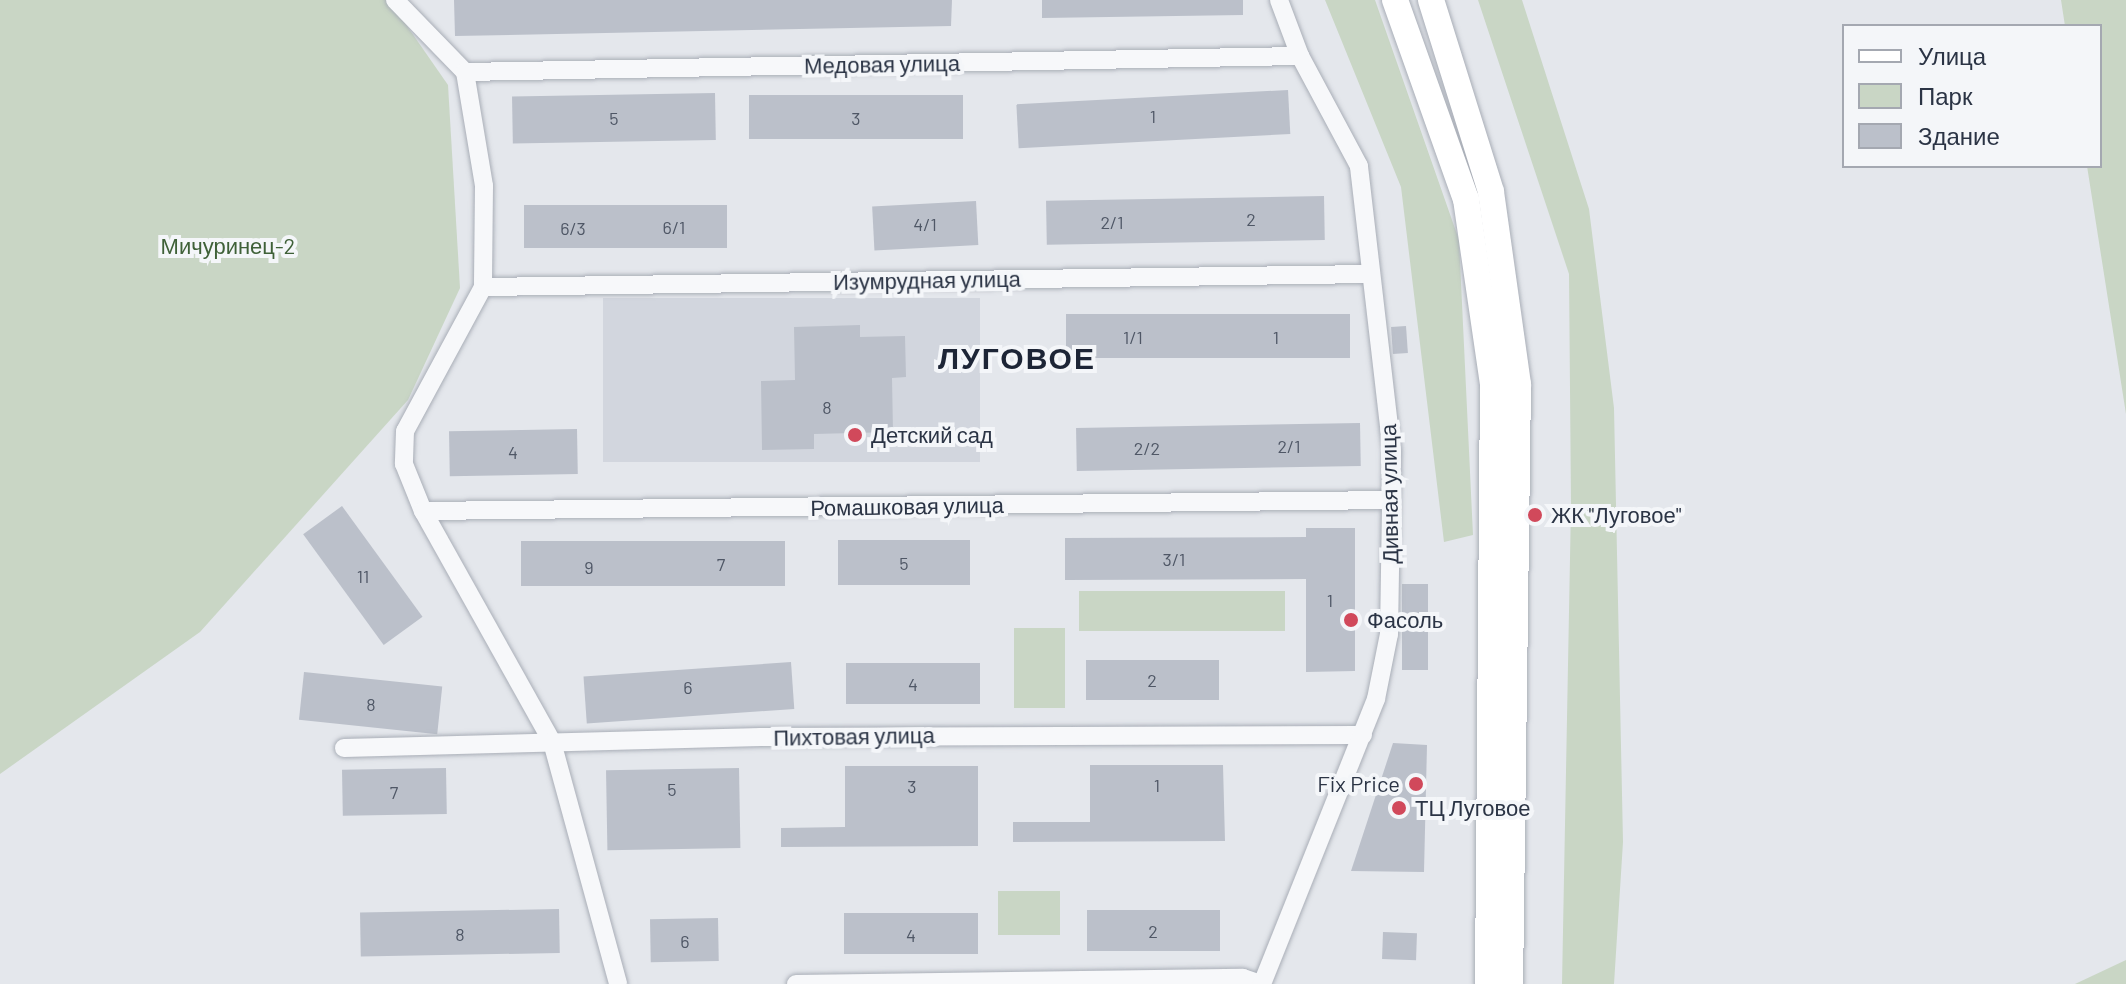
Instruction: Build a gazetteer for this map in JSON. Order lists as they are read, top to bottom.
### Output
{
  "streets": {
    "street": [
      "Медовая улица",
      "Изумрудная улица",
      "Дивная улица",
      "Ромашковая улица",
      "Пихтовая улица"
    ]
  },
  "crossings": [
    ["Медовая улица", "Дивная улица"],
    ["Изумрудная улица", "Дивная улица"],
    ["Дивная улица", "Ромашковая улица"],
    ["Дивная улица", "Пихтовая улица"]
  ],
  "districts": ["ЛУГОВОЕ"],
  "parks": ["Мичуринец-2"],
  "places": [
    "Детский сад",
    "ЖК \"Луговое\"",
    "Фасоль",
    "Fix Price",
    "ТЦ Луговое"
  ],
  "house_numbers": [
    "1",
    "5",
    "3",
    "2",
    "2/1",
    "4/1",
    "6/1",
    "6/3",
    "1/1",
    "1",
    "8",
    "2/1",
    "2/2",
    "4",
    "3/1",
    "5",
    "7",
    "9",
    "11",
    "1",
    "2",
    "4",
    "6",
    "8",
    "1",
    "3",
    "5",
    "7",
    "2",
    "8",
    "4",
    "6"
  ],
  "legend": ["Улица", "Парк", "Здание"]
}
